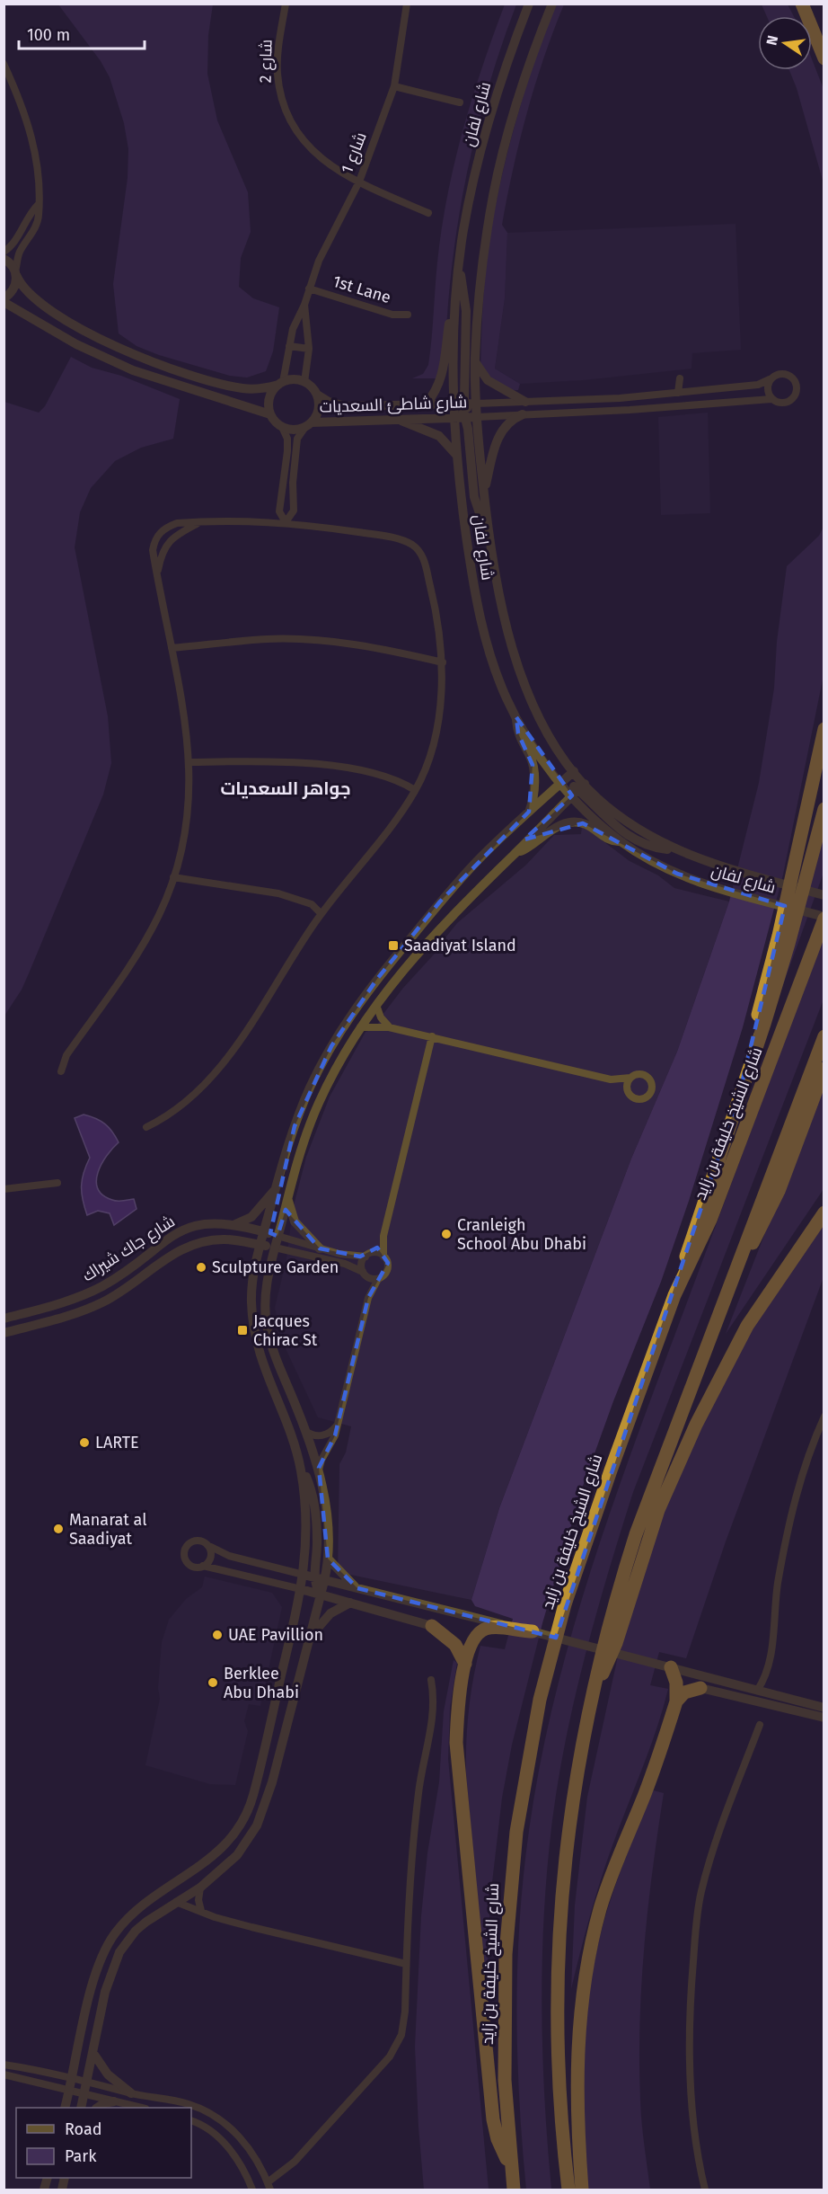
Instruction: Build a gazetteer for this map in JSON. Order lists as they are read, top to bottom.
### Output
{
  "streets": {
    "highway": ["شارع الشيخ خليفة بن زايد"],
    "street": [
      "شارع 2",
      "شارع لفان",
      "شارع 1",
      "1st Lane",
      "شارع شاطئ السعديات",
      "شارع جاك شيراك"
    ]
  },
  "crossings": [
    ["شارع 2", "شارع 1"],
    ["شارع لفان", "شارع شاطئ السعديات"],
    ["شارع لفان", "شارع الشيخ خليفة بن زايد"],
    ["شارع 1", "1st Lane"],
    ["شارع 1", "شارع شاطئ السعديات"]
  ],
  "districts": ["جواهر السعديات"],
  "places": {
    "transit": ["Saadiyat Island", "Jacques Chirac St"],
    "other": [
      "Cranleigh School Abu Dhabi",
      "Sculpture Garden",
      "LARTE",
      "Manarat al Saadiyat",
      "UAE Pavillion",
      "Berklee Abu Dhabi"
    ]
  },
  "legend": ["Road", "Park"],
  "scale_bar": "100 m",
  "north": "left"
}
